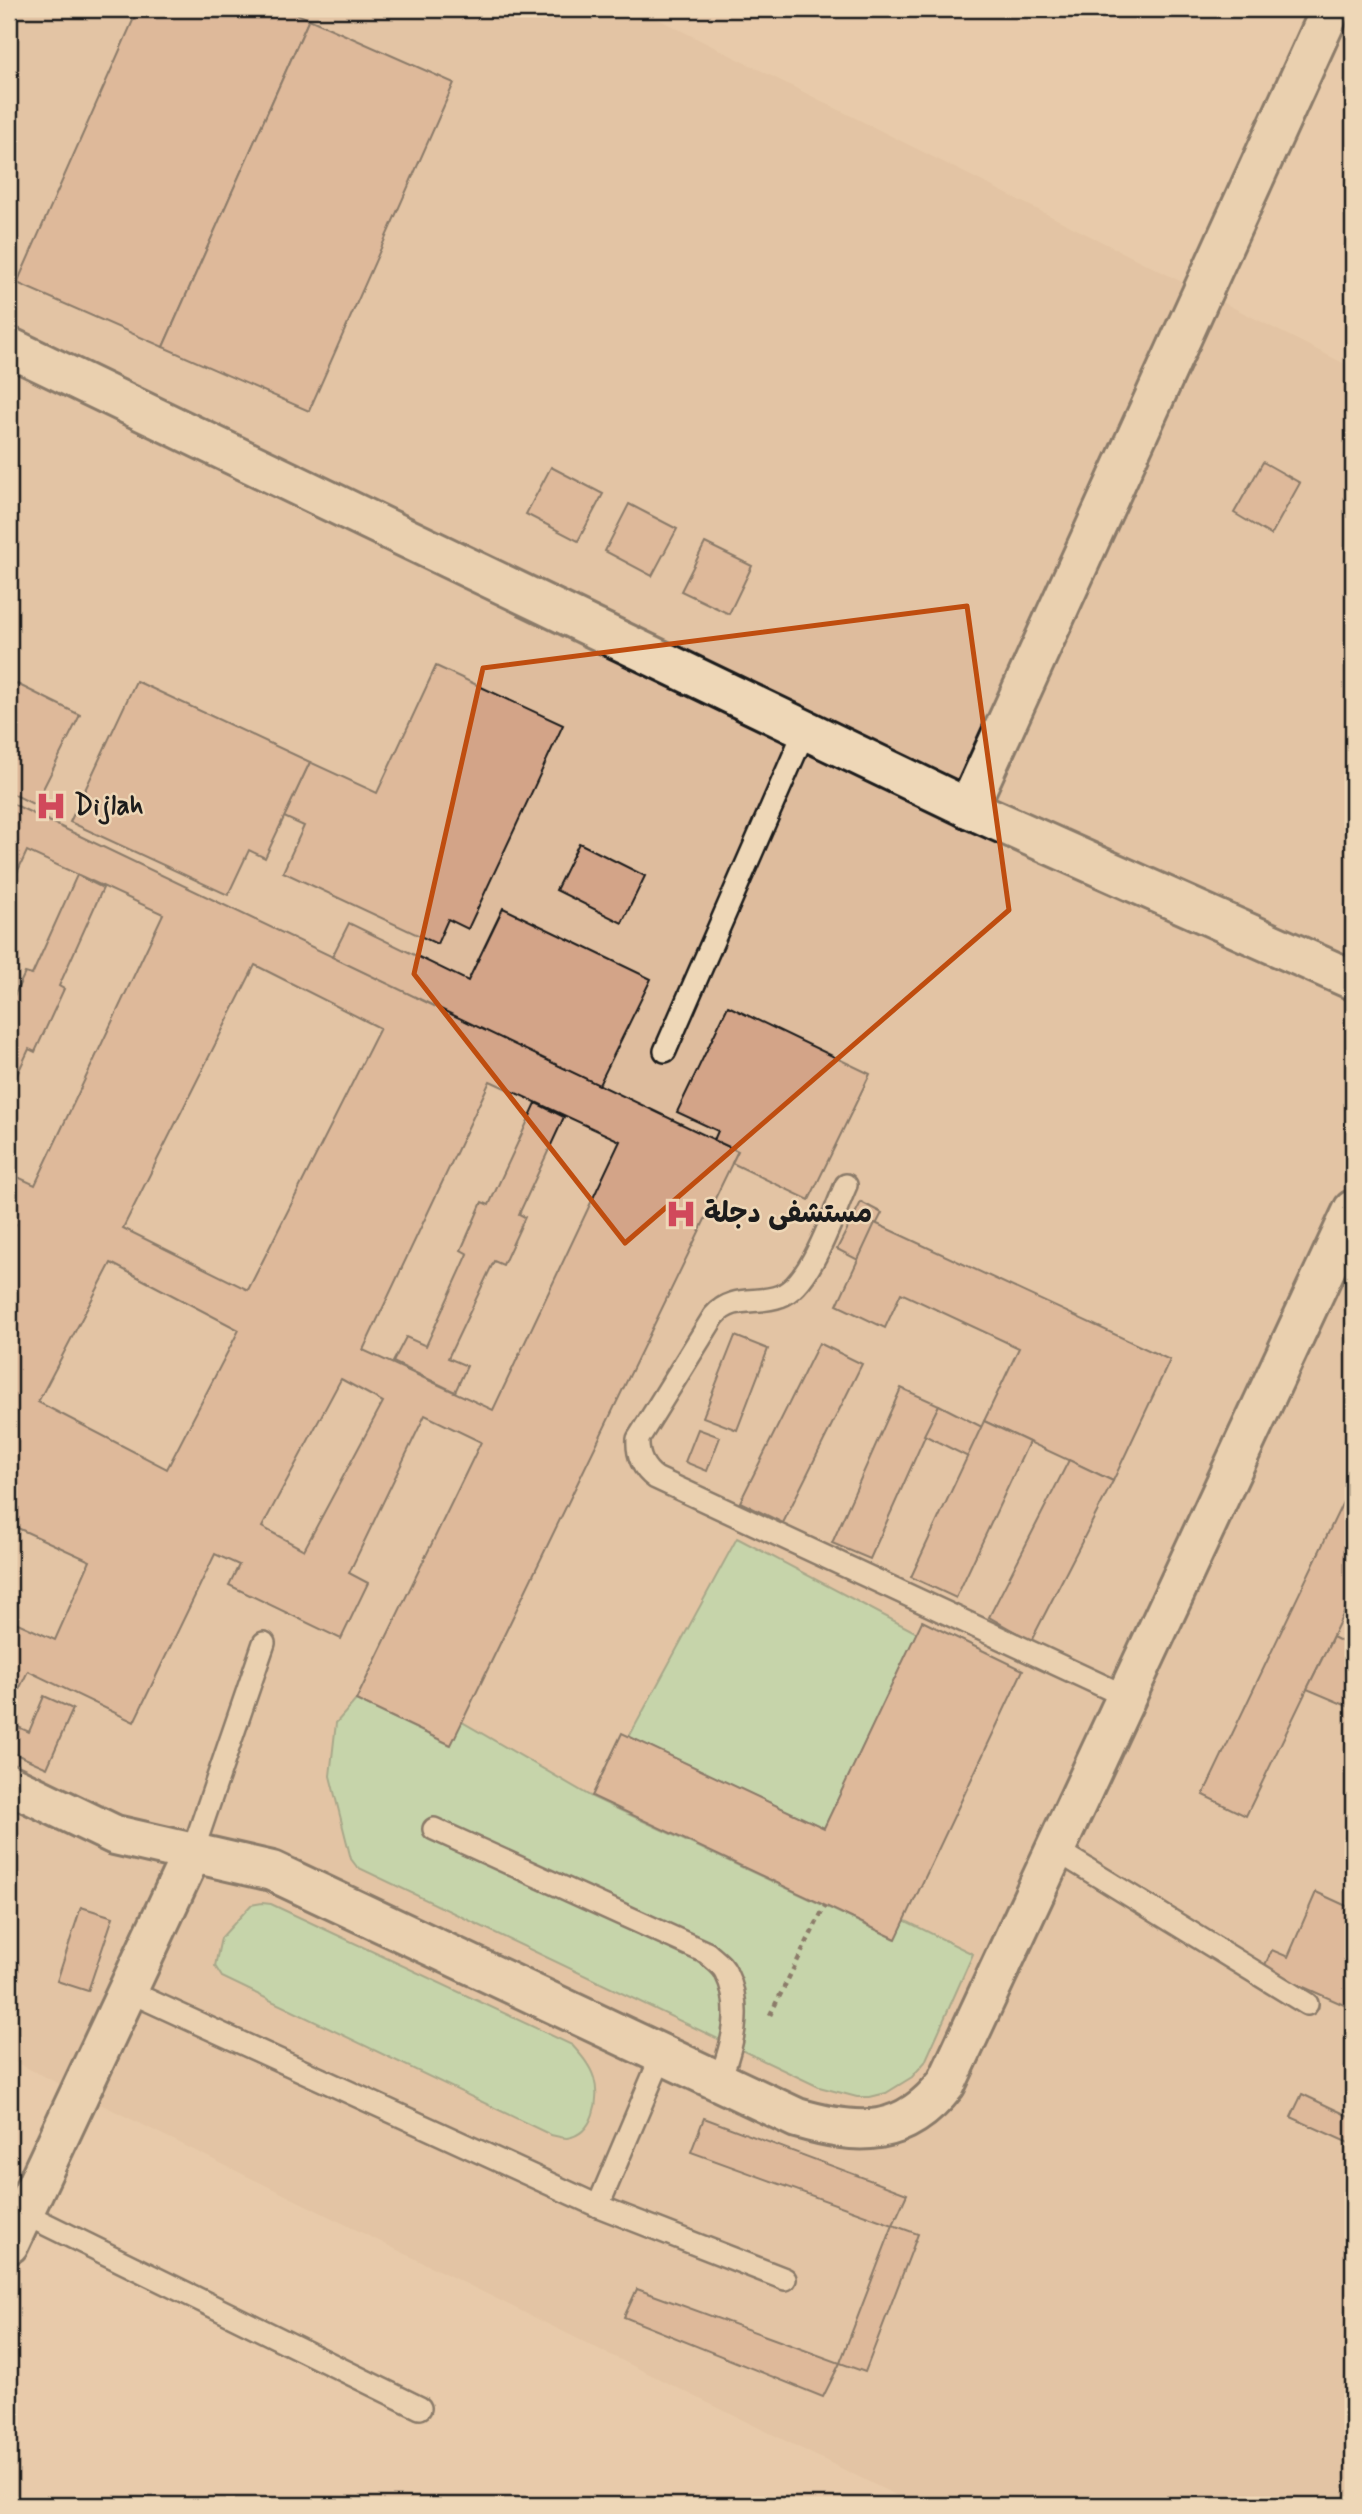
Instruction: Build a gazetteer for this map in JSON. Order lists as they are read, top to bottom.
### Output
{
  "places": {
    "hospital": ["Dijlah", "مستشفى دجلة"]
  }
}
